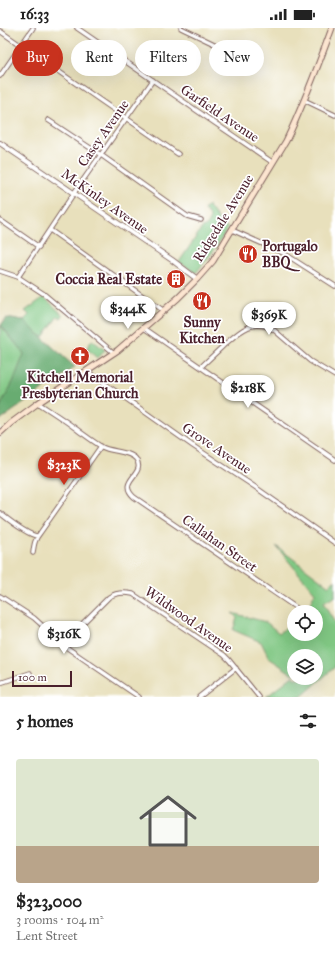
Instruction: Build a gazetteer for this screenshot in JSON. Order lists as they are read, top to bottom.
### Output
{
  "streets": {
    "main road": ["Ridgedale Avenue"],
    "street": [
      "Garfield Avenue",
      "Casey Avenue",
      "McKinley Avenue",
      "Grove Avenue",
      "Callahan Street",
      "Wildwood Avenue"
    ]
  },
  "crossings": [
    ["Garfield Avenue", "Casey Avenue"],
    ["Garfield Avenue", "Ridgedale Avenue"],
    ["Casey Avenue", "McKinley Avenue"],
    ["McKinley Avenue", "Ridgedale Avenue"],
    ["Ridgedale Avenue", "Grove Avenue"]
  ],
  "places": {
    "restaurant": ["Portugalo BBQ", "Sunny Kitchen"],
    "building": ["Coccia Real Estate"],
    "church": ["Kitchell Memorial Presbyterian Church"]
  },
  "scale_bar": "100 m",
  "page": {
    "status": "16:33",
    "chip": [
      "Buy",
      "Rent",
      "Filters",
      "New"
    ],
    "price": [
      "$344K",
      "$369K",
      "$218K",
      "$323K",
      "$316K"
    ],
    "scale": "100 m",
    "heading": "5 homes",
    "list": [
      {
        "name": "$323,000",
        "note": "3 rooms · 104 m² · Lent Street"
      }
    ]
  }
}
